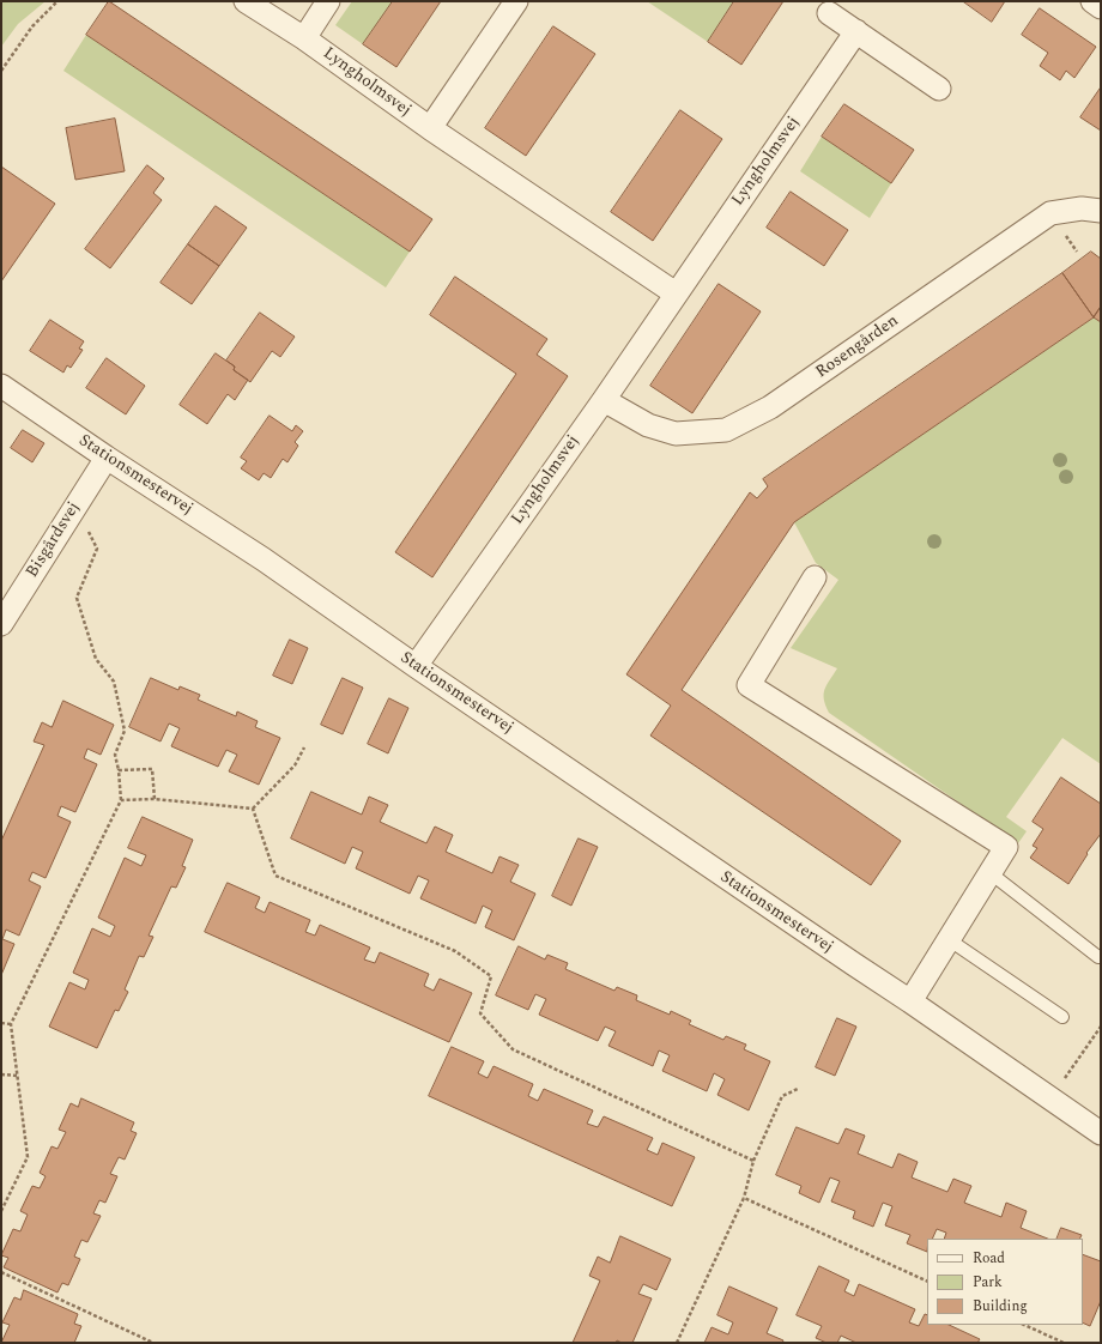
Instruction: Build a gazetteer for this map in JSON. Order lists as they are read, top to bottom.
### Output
{
  "streets": {
    "street": [
      "Lyngholmsvej",
      "Rosengården",
      "Stationsmestervej",
      "Bisgårdsvej"
    ]
  },
  "crossings": [
    ["Lyngholmsvej", "Rosengården"],
    ["Lyngholmsvej", "Stationsmestervej"],
    ["Stationsmestervej", "Bisgårdsvej"]
  ],
  "legend": ["Road", "Park", "Building"]
}
